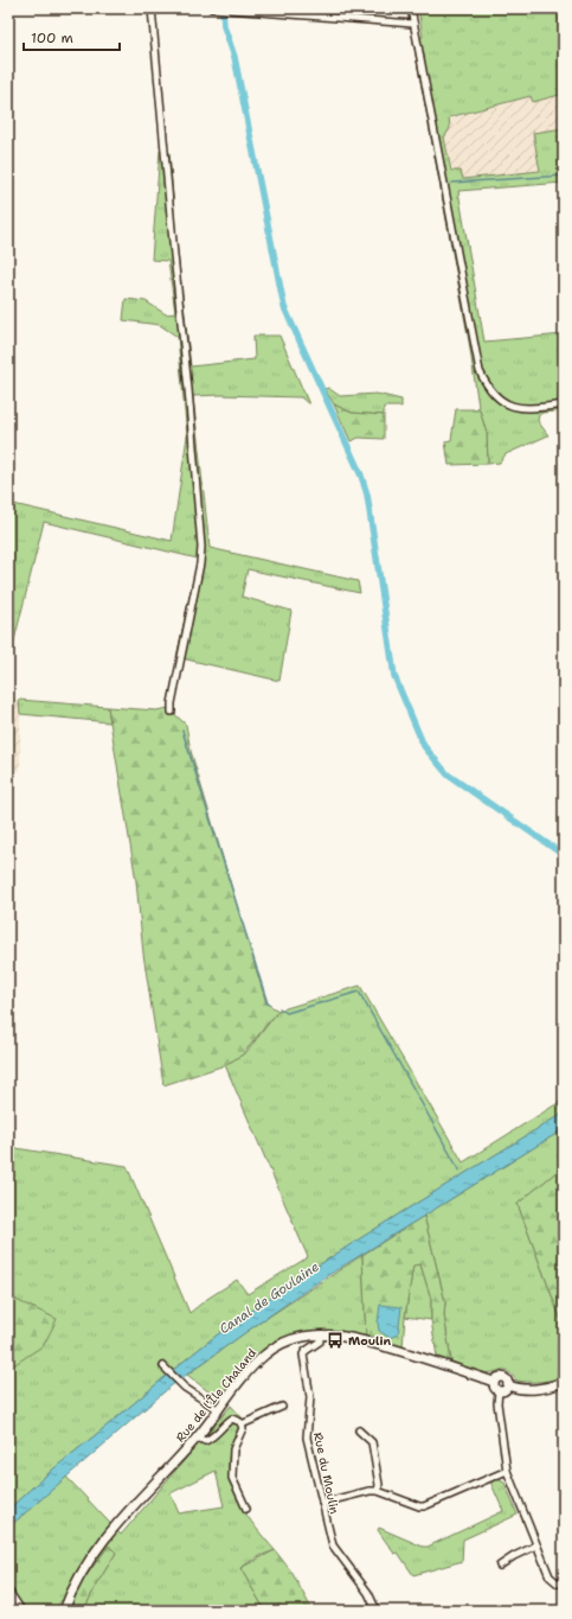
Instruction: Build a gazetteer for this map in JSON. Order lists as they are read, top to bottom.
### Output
{
  "streets": {
    "street": ["Rue de l'Île Chaland", "Rue du Moulin"]
  },
  "crossings": [
    ["Rue de l'Île Chaland", "Rue du Moulin"]
  ],
  "water": ["Canal de Goulaine"],
  "places": {
    "bus stop": ["Moulin"]
  },
  "scale_bar": "100 m"
}
